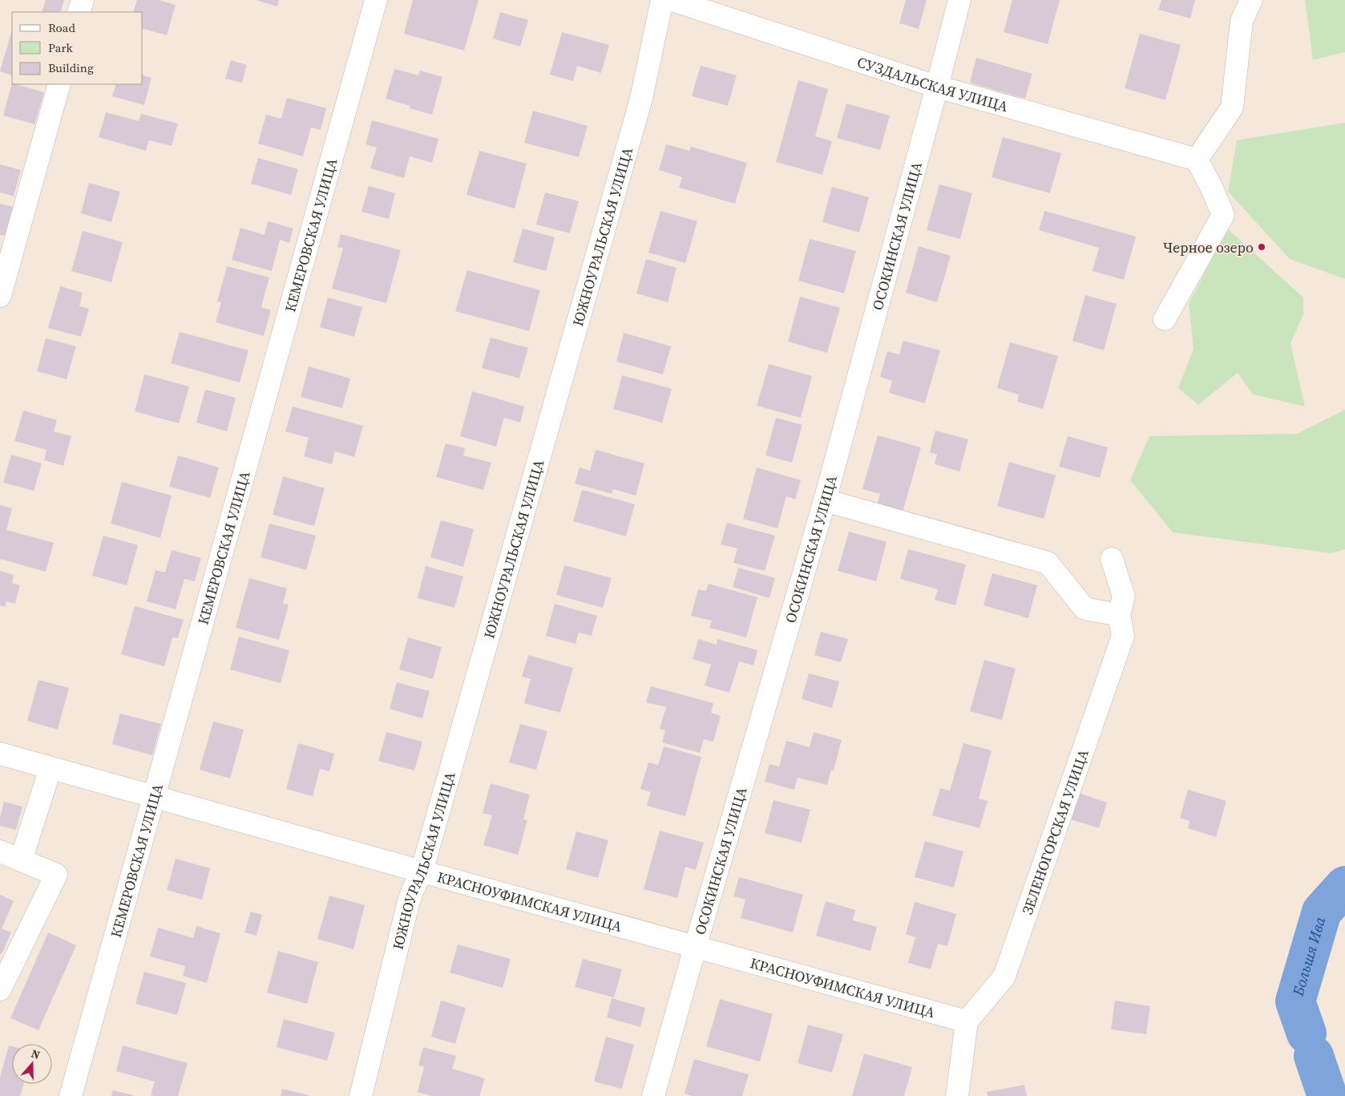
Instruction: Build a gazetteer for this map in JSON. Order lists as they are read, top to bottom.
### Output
{
  "streets": {
    "street": [
      "СУЗДАЛЬСКАЯ УЛИЦА",
      "КЕМЕРОВСКАЯ УЛИЦА",
      "ОСОКИНСКАЯ УЛИЦА",
      "ЮЖНОУРАЛЬСКАЯ УЛИЦА",
      "ЗЕЛЕНОГОРСКАЯ УЛИЦА",
      "КРАСНОУФИМСКАЯ УЛИЦА"
    ]
  },
  "crossings": [
    ["СУЗДАЛЬСКАЯ УЛИЦА", "ОСОКИНСКАЯ УЛИЦА"],
    ["КЕМЕРОВСКАЯ УЛИЦА", "КРАСНОУФИМСКАЯ УЛИЦА"],
    ["ОСОКИНСКАЯ УЛИЦА", "КРАСНОУФИМСКАЯ УЛИЦА"],
    ["ЮЖНОУРАЛЬСКАЯ УЛИЦА", "КРАСНОУФИМСКАЯ УЛИЦА"],
    ["ЗЕЛЕНОГОРСКАЯ УЛИЦА", "КРАСНОУФИМСКАЯ УЛИЦА"]
  ],
  "water": ["Большя Ива"],
  "places": ["Черное озеро"],
  "legend": ["Road", "Park", "Building"],
  "north": "top"
}
